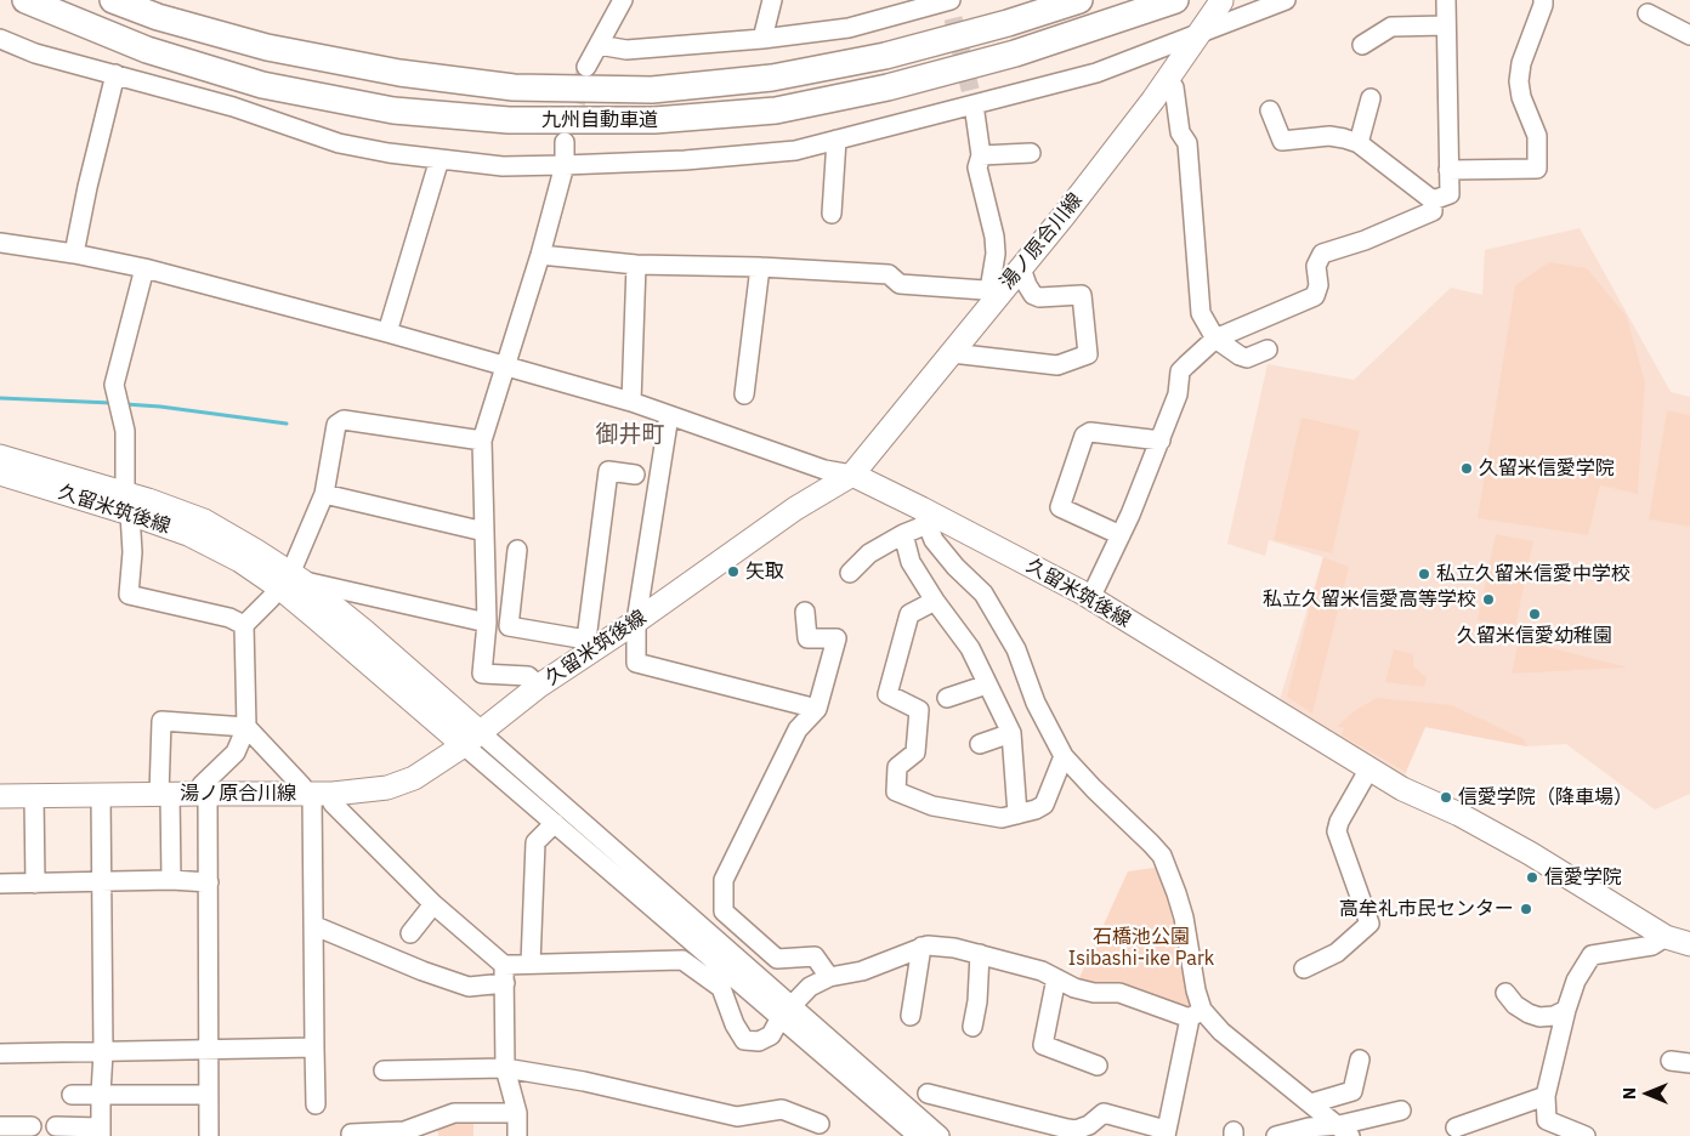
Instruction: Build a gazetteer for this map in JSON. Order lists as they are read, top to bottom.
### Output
{
  "streets": {
    "highway": ["九州自動車道"],
    "main road": ["湯ノ原合川線", "久留米筑後線"]
  },
  "crossings": [
    ["湯ノ原合川線", "久留米筑後線"]
  ],
  "districts": ["御井町"],
  "parks": ["石橋池公園 Isibashi-ike Park"],
  "places": [
    "久留米信愛学院",
    "矢取",
    "私立久留米信愛中学校",
    "私立久留米信愛高等学校",
    "久留米信愛幼稚園",
    "信愛学院（降車場）",
    "信愛学院",
    "高牟礼市民センター"
  ],
  "north": "left"
}
